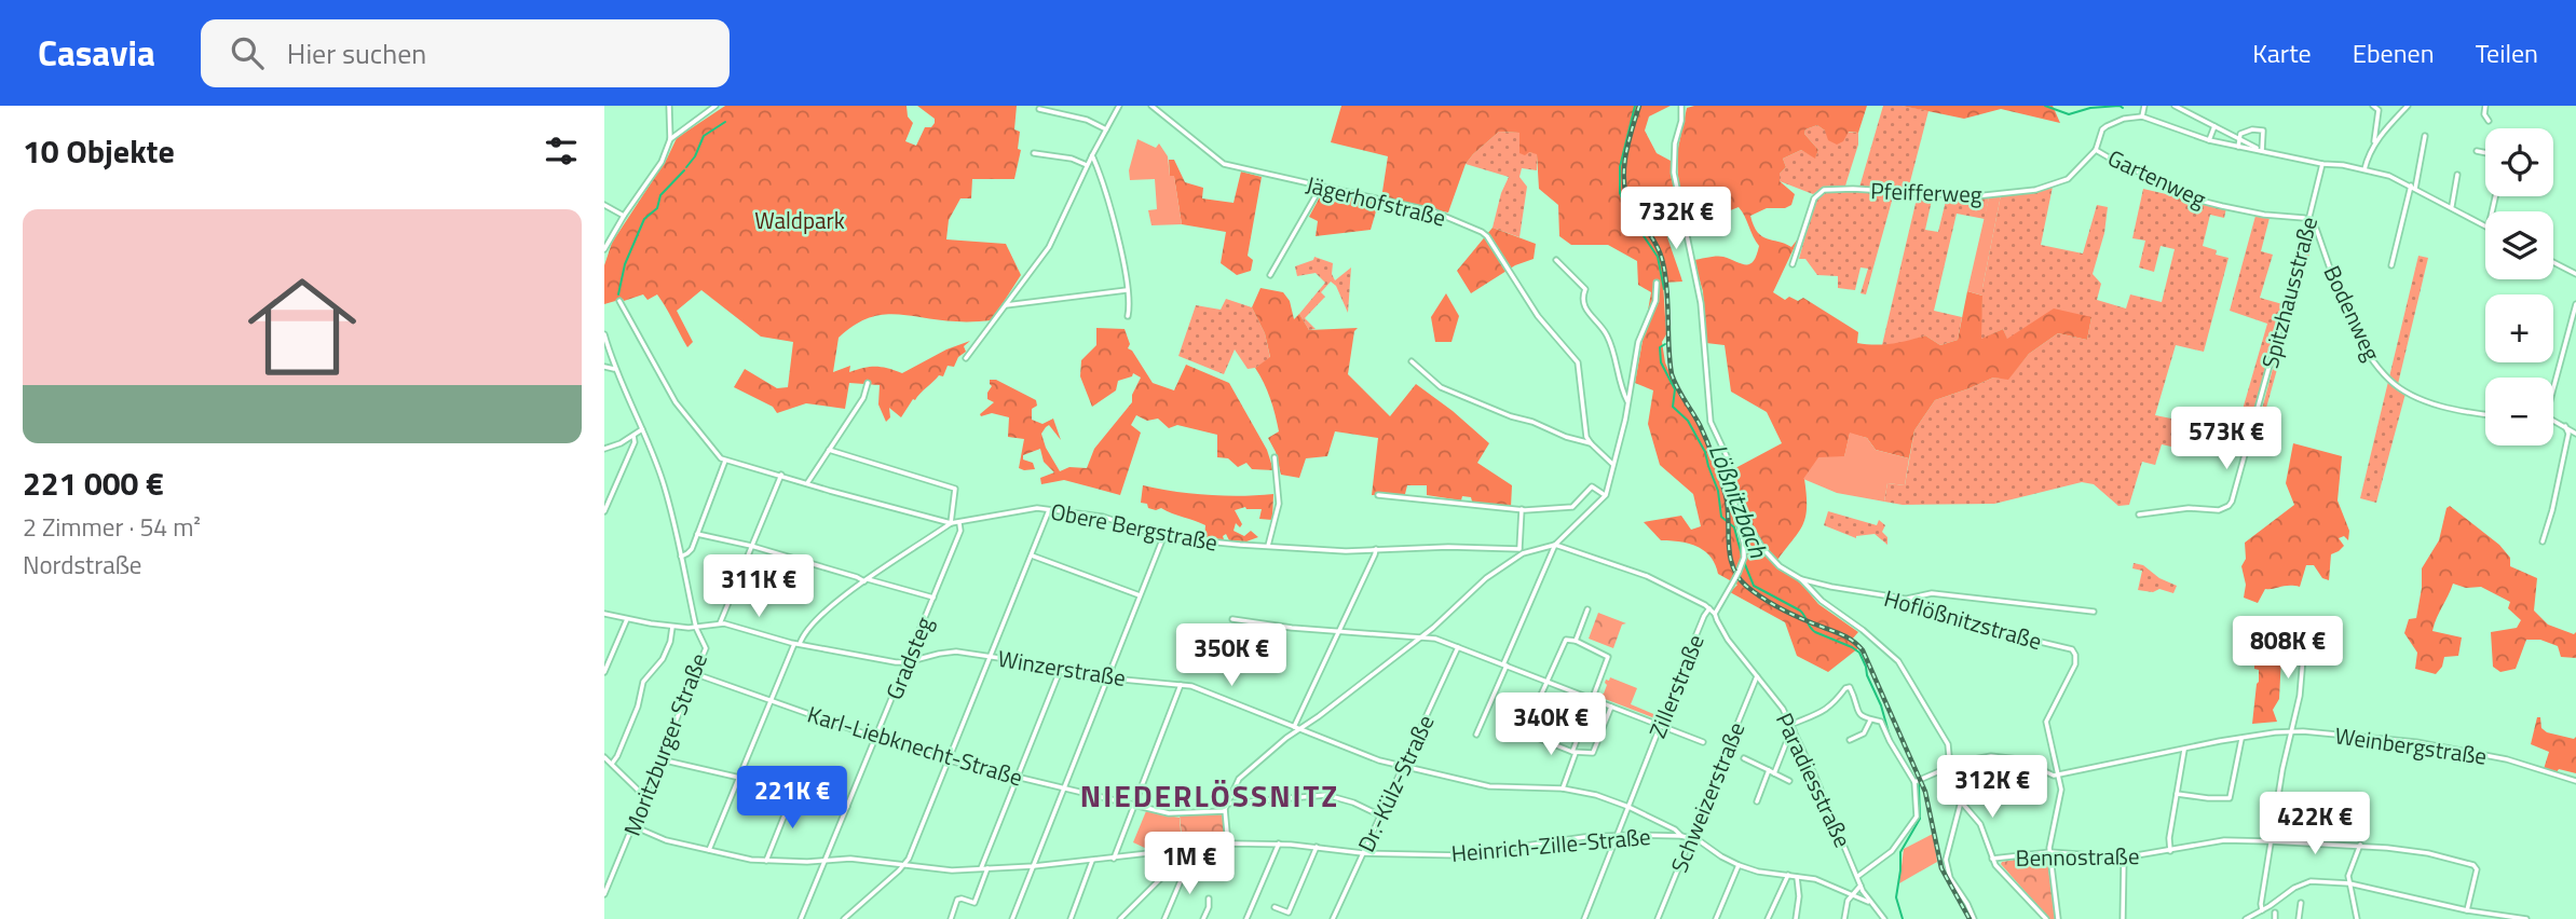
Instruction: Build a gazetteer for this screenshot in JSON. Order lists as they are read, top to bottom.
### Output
{
  "streets": {
    "street": [
      "Gartenweg",
      "Pfeifferweg",
      "Jägerhofstraße",
      "Spitzhausstraße",
      "Bodenweg",
      "Obere Bergstraße",
      "Hoflößnitzstraße",
      "Gradsteg",
      "Winzerstraße",
      "Zillerstraße",
      "Moritzburger Straße",
      "Karl-Liebknecht-Straße",
      "Weinbergstraße",
      "Paradiesstraße",
      "Dr.-Külz-Straße",
      "Schweizerstraße",
      "Heinrich-Zille-Straße",
      "Bennostraße"
    ]
  },
  "crossings": [
    ["Gartenweg", "Pfeifferweg"],
    ["Gartenweg", "Spitzhausstraße"],
    ["Gartenweg", "Bodenweg"],
    ["Spitzhausstraße", "Bodenweg"],
    ["Obere Bergstraße", "Gradsteg"],
    ["Hoflößnitzstraße", "Weinbergstraße"],
    ["Hoflößnitzstraße", "Bennostraße"],
    ["Gradsteg", "Winzerstraße"],
    ["Gradsteg", "Karl-Liebknecht-Straße"],
    ["Winzerstraße", "Zillerstraße"],
    ["Winzerstraße", "Moritzburger Straße"],
    ["Winzerstraße", "Dr.-Külz-Straße"],
    ["Winzerstraße", "Heinrich-Zille-Straße"],
    ["Zillerstraße", "Paradiesstraße"],
    ["Zillerstraße", "Heinrich-Zille-Straße"],
    ["Moritzburger Straße", "Karl-Liebknecht-Straße"],
    ["Paradiesstraße", "Schweizerstraße"],
    ["Dr.-Külz-Straße", "Heinrich-Zille-Straße"],
    ["Schweizerstraße", "Heinrich-Zille-Straße"]
  ],
  "districts": ["NIEDERLÖSSNITZ"],
  "water": ["Lößnitzbach"],
  "parks": ["Waldpark"],
  "page": {
    "header": "Casavia",
    "search": "Hier suchen",
    "nav": ["Karte", "Ebenen", "Teilen"],
    "heading": "10 Objekte",
    "map_buttons": ["+", "−"],
    "price": [
      "732K €",
      "573K €",
      "311K €",
      "808K €",
      "350K €",
      "340K €",
      "312K €",
      "221K €",
      "422K €",
      "1M €"
    ],
    "list": [
      {
        "name": "221 000 €",
        "note": "2 Zimmer · 54 m² · Nordstraße"
      }
    ]
  }
}
